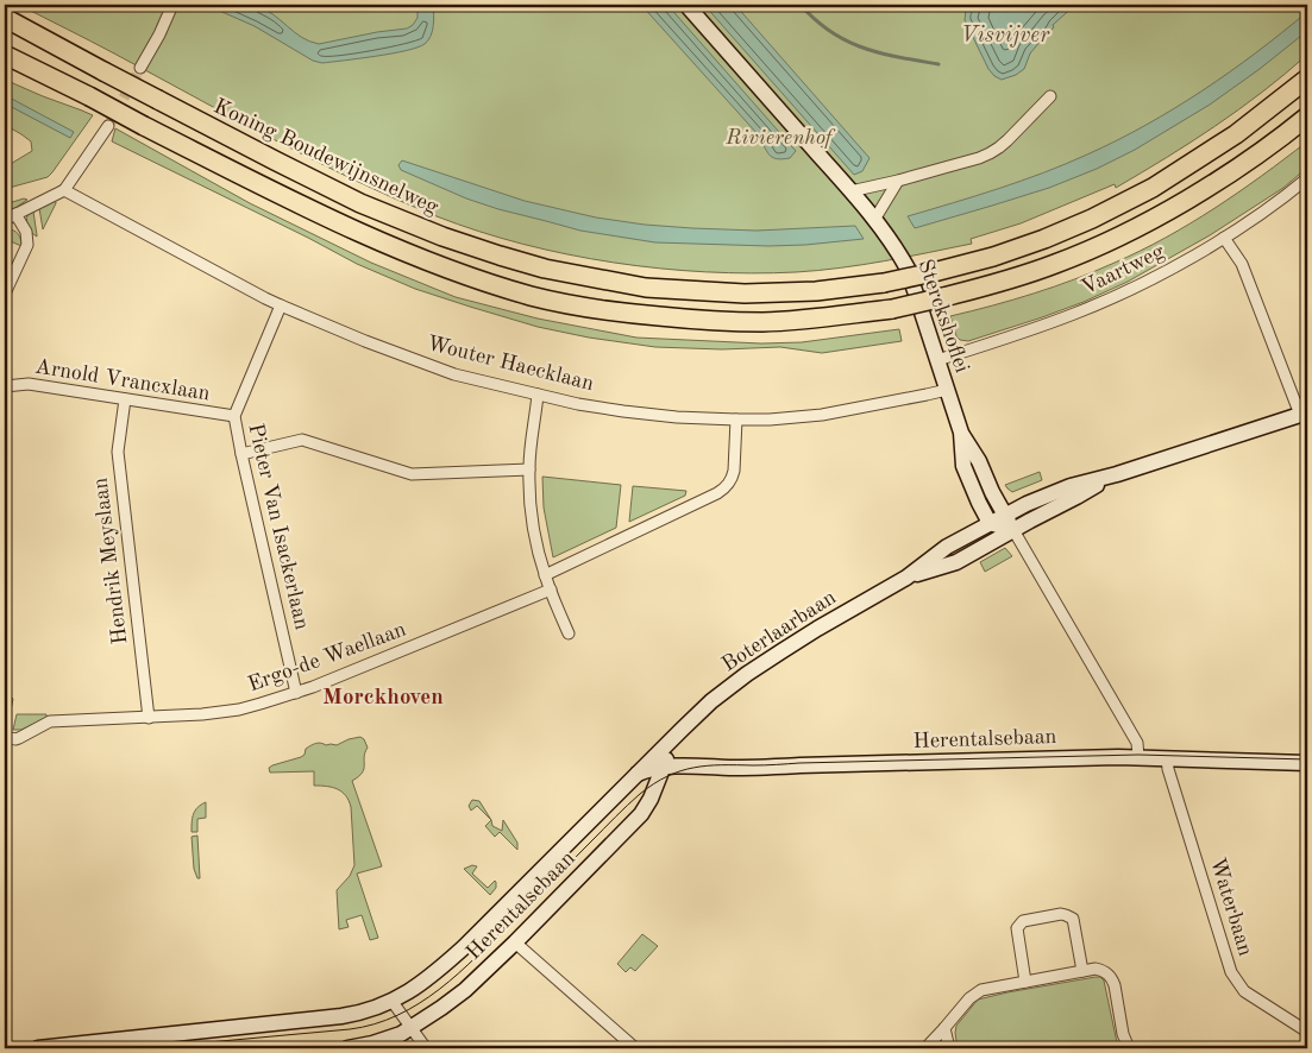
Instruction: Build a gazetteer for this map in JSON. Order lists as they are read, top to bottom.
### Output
{
  "streets": {
    "highway": ["Koning Boudewijnsnelweg"],
    "main road": ["Sterckshoflei", "Boterlaarbaan", "Herentalsebaan"],
    "street": [
      "Vaartweg",
      "Wouter Haecklaan",
      "Arnold Vrancxlaan",
      "Pieter Van Isackerlaan",
      "Hendrik Meyslaan",
      "Ergo-de Waellaan",
      "Waterbaan"
    ]
  },
  "crossings": [
    ["Vaartweg", "Sterckshoflei"],
    ["Sterckshoflei", "Wouter Haecklaan"],
    ["Sterckshoflei", "Boterlaarbaan"],
    ["Sterckshoflei", "Herentalsebaan"],
    ["Wouter Haecklaan", "Pieter Van Isackerlaan"],
    ["Arnold Vrancxlaan", "Pieter Van Isackerlaan"],
    ["Arnold Vrancxlaan", "Hendrik Meyslaan"],
    ["Pieter Van Isackerlaan", "Ergo-de Waellaan"],
    ["Hendrik Meyslaan", "Ergo-de Waellaan"],
    ["Boterlaarbaan", "Herentalsebaan"],
    ["Herentalsebaan", "Waterbaan"]
  ],
  "districts": ["Morckhoven"],
  "water": ["Visvijver"],
  "parks": ["Rivierenhof"]
}
